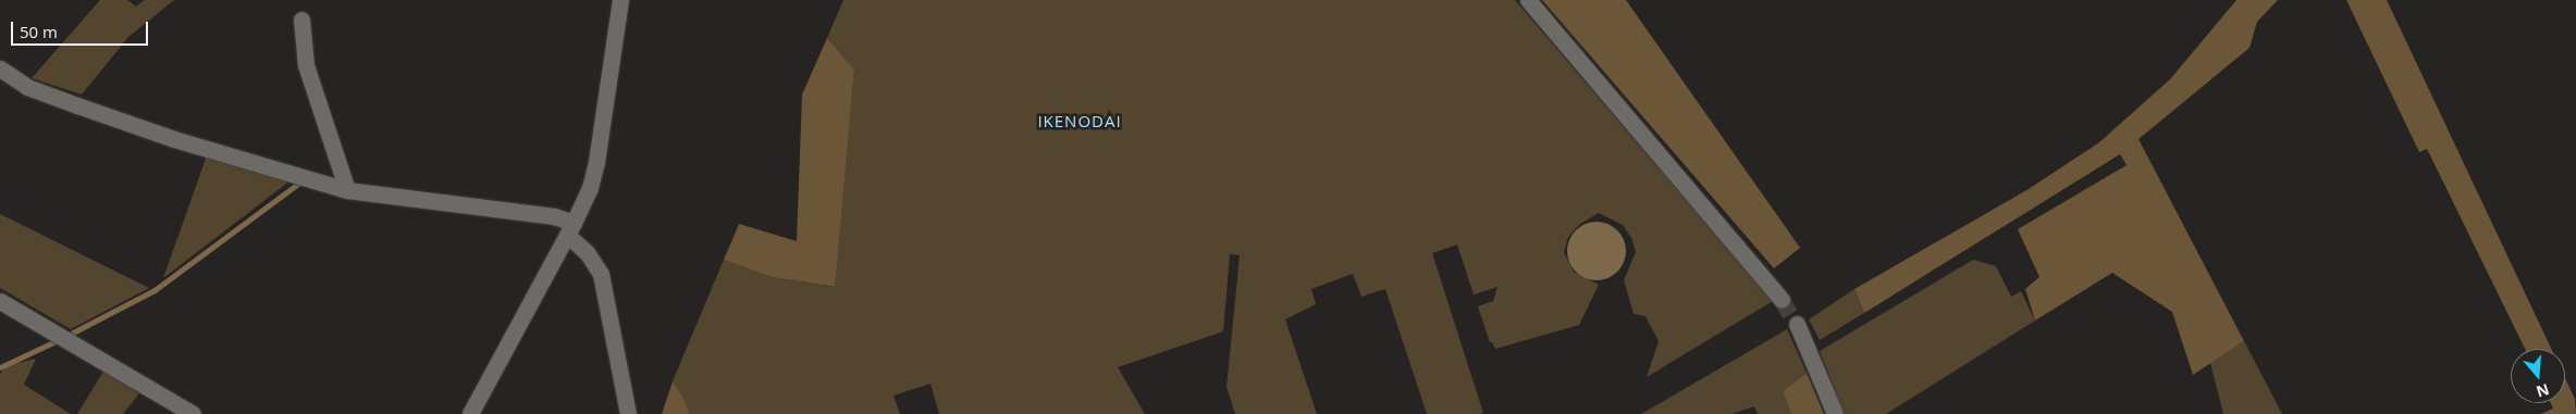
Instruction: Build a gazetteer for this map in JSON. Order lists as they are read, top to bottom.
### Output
{
  "districts": ["IKENODAI"],
  "scale_bar": "50 m",
  "north": "bottom"
}
